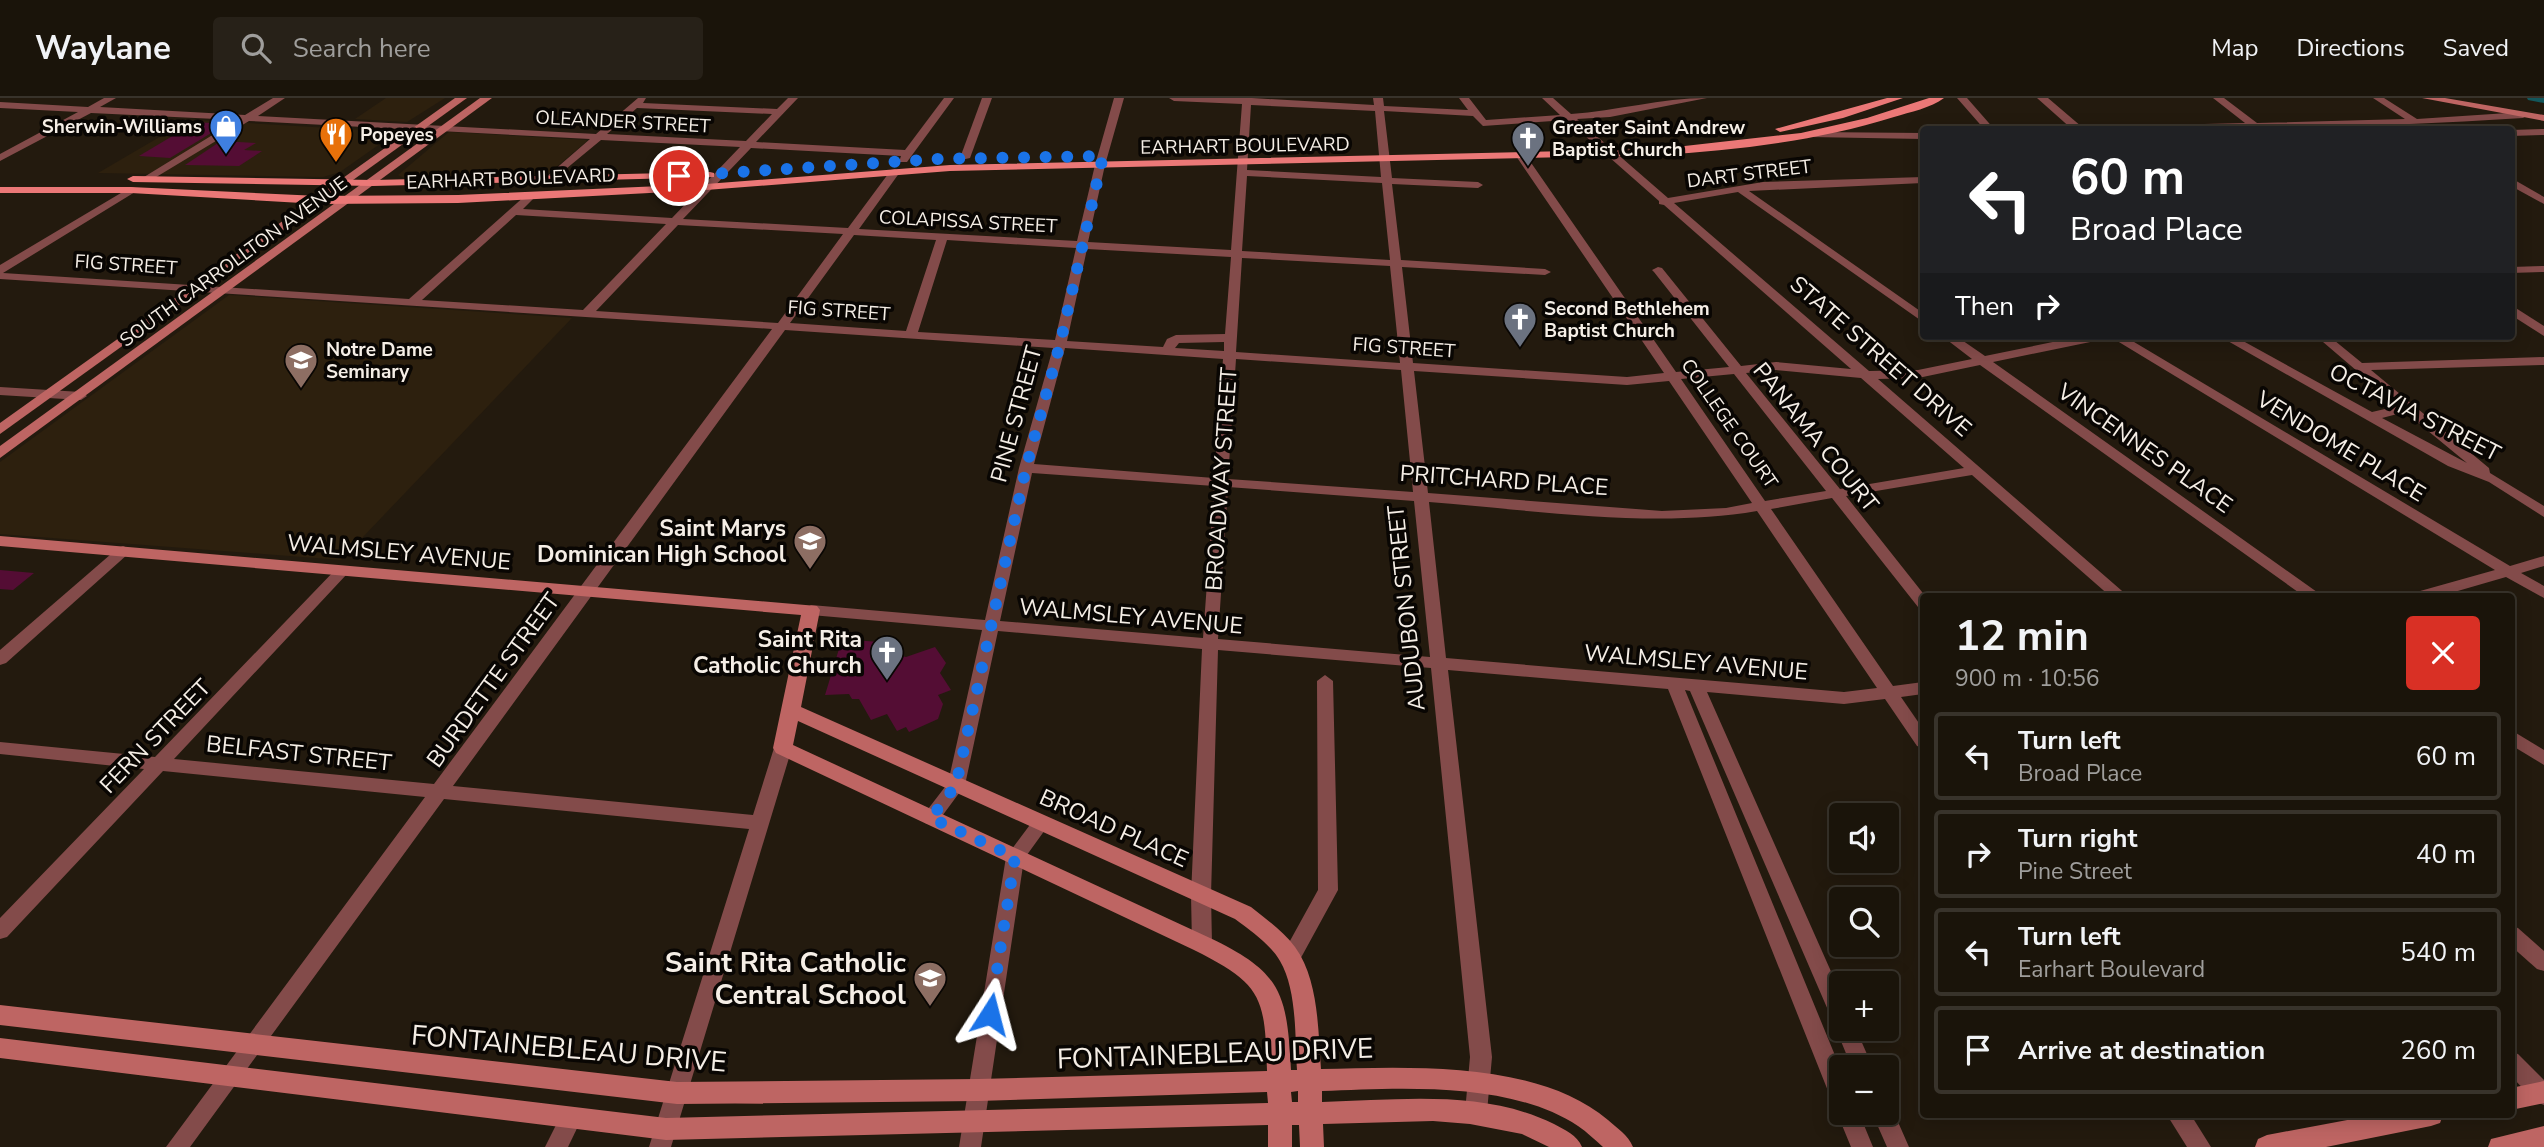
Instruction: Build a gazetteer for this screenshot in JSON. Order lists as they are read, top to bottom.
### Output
{
  "streets": {
    "main road": ["EARHART BOULEVARD"],
    "street": [
      "OLEANDER STREET",
      "DART STREET",
      "COLAPISSA STREET",
      "SOUTH CARROLLTON AVENUE",
      "FIG STREET",
      "STATE STREET DRIVE",
      "OCTAVIA STREET",
      "PINE STREET",
      "COLLEGE COURT",
      "PANAMA COURT",
      "VENDOME PLACE",
      "VINCENNES PLACE",
      "BROADWAY STREET",
      "PRITCHARD PLACE",
      "WALMSLEY AVENUE",
      "AUDUBON STREET",
      "BURDETTE STREET",
      "FERN STREET",
      "BELFAST STREET",
      "BROAD PLACE",
      "FONTAINEBLEAU DRIVE"
    ]
  },
  "crossings": [
    ["OLEANDER STREET", "EARHART BOULEVARD"],
    ["OLEANDER STREET", "SOUTH CARROLLTON AVENUE"],
    ["OLEANDER STREET", "BURDETTE STREET"],
    ["EARHART BOULEVARD", "SOUTH CARROLLTON AVENUE"],
    ["EARHART BOULEVARD", "STATE STREET DRIVE"],
    ["EARHART BOULEVARD", "PINE STREET"],
    ["EARHART BOULEVARD", "COLLEGE COURT"],
    ["EARHART BOULEVARD", "BROADWAY STREET"],
    ["EARHART BOULEVARD", "AUDUBON STREET"],
    ["EARHART BOULEVARD", "BURDETTE STREET"],
    ["DART STREET", "STATE STREET DRIVE"],
    ["COLAPISSA STREET", "PINE STREET"],
    ["COLAPISSA STREET", "BROADWAY STREET"],
    ["COLAPISSA STREET", "AUDUBON STREET"],
    ["COLAPISSA STREET", "BURDETTE STREET"],
    ["SOUTH CARROLLTON AVENUE", "FIG STREET"],
    ["FIG STREET", "STATE STREET DRIVE"],
    ["FIG STREET", "PINE STREET"],
    ["FIG STREET", "COLLEGE COURT"],
    ["FIG STREET", "PANAMA COURT"],
    ["FIG STREET", "VINCENNES PLACE"],
    ["FIG STREET", "BROADWAY STREET"],
    ["FIG STREET", "AUDUBON STREET"],
    ["FIG STREET", "BURDETTE STREET"],
    ["STATE STREET DRIVE", "PRITCHARD PLACE"],
    ["PINE STREET", "PRITCHARD PLACE"],
    ["PINE STREET", "WALMSLEY AVENUE"],
    ["PINE STREET", "BROAD PLACE"],
    ["COLLEGE COURT", "PRITCHARD PLACE"],
    ["COLLEGE COURT", "WALMSLEY AVENUE"],
    ["PANAMA COURT", "PRITCHARD PLACE"],
    ["BROADWAY STREET", "PRITCHARD PLACE"],
    ["BROADWAY STREET", "WALMSLEY AVENUE"],
    ["BROADWAY STREET", "BROAD PLACE"],
    ["PRITCHARD PLACE", "AUDUBON STREET"],
    ["WALMSLEY AVENUE", "AUDUBON STREET"],
    ["WALMSLEY AVENUE", "BURDETTE STREET"],
    ["WALMSLEY AVENUE", "FERN STREET"],
    ["AUDUBON STREET", "FONTAINEBLEAU DRIVE"],
    ["BURDETTE STREET", "BELFAST STREET"],
    ["BURDETTE STREET", "FONTAINEBLEAU DRIVE"],
    ["FERN STREET", "BELFAST STREET"],
    ["BROAD PLACE", "FONTAINEBLEAU DRIVE"]
  ],
  "places": {
    "shop": ["Sherwin-Williams"],
    "restaurant": ["Popeyes"],
    "church": ["Greater Saint Andrew Baptist Church", "Second Bethlehem Baptist Church", "Saint Rita Catholic Church"],
    "school or university": ["Notre Dame Seminary", "Saint Marys Dominican High School", "Saint Rita Catholic Central School"]
  },
  "page": {
    "header": "Waylane",
    "search": "Search here",
    "nav": ["Map", "Directions", "Saved"],
    "turn": ["60 m", "Broad Place"],
    "then": "Then",
    "heading": ["12 min", "900 m · 10:56"],
    "list": [
      {
        "name": "Turn left",
        "note": "Broad Place",
        "value": "60 m"
      },
      {
        "name": "Turn right",
        "note": "Pine Street",
        "value": "40 m"
      },
      {
        "name": "Turn left",
        "note": "Earhart Boulevard",
        "value": "540 m"
      },
      {
        "name": "Arrive at destination",
        "value": "260 m"
      }
    ],
    "map_buttons": ["+", "−"]
  }
}
